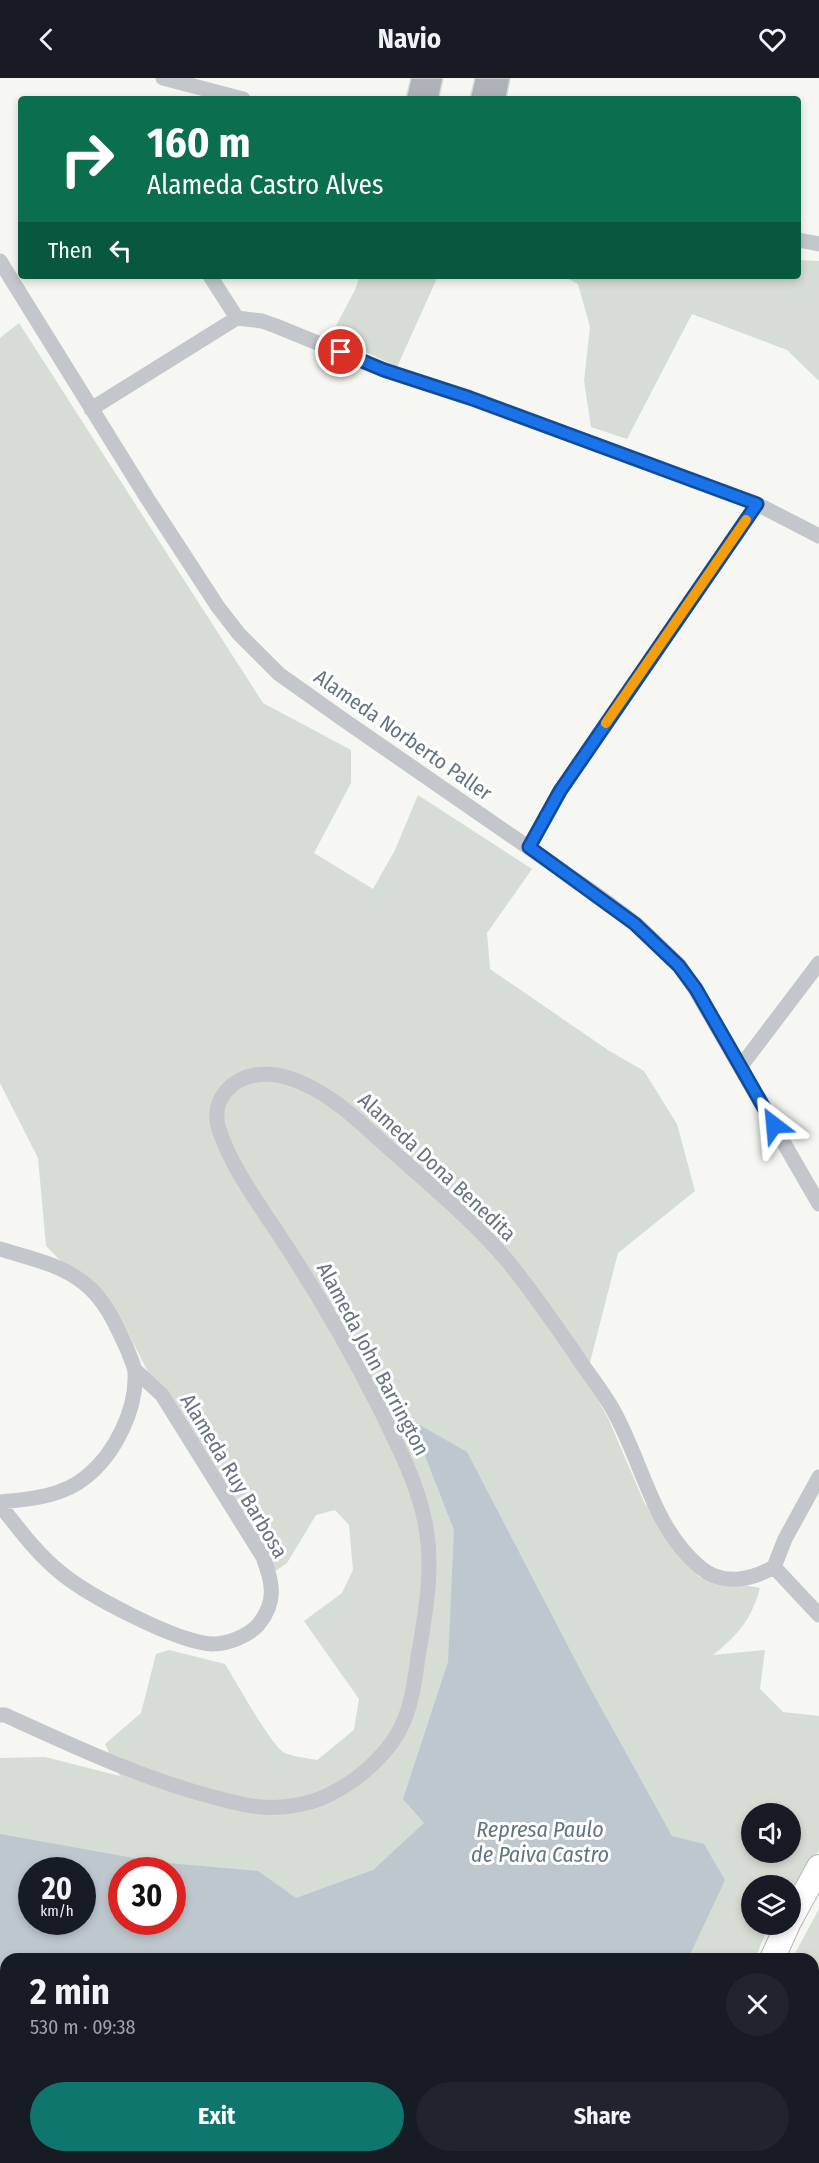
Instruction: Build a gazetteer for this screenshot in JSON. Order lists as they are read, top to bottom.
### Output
{
  "streets": {
    "street": [
      "Alameda Norberto Paller",
      "Alameda Dona Benedita",
      "Alameda John Barrington",
      "Alameda Ruy Barbosa"
    ]
  },
  "crossings": [
    ["Alameda Dona Benedita", "Alameda John Barrington"]
  ],
  "water": ["Represa Paulo de Paiva Castro"],
  "page": {
    "header": "Navio",
    "turn": ["160 m", "Alameda Castro Alves"],
    "then": "Then",
    "speed": "20 km/h",
    "limit": "30",
    "heading": ["2 min", "530 m · 09:38"],
    "buttons": ["Exit", "Share"]
  }
}
